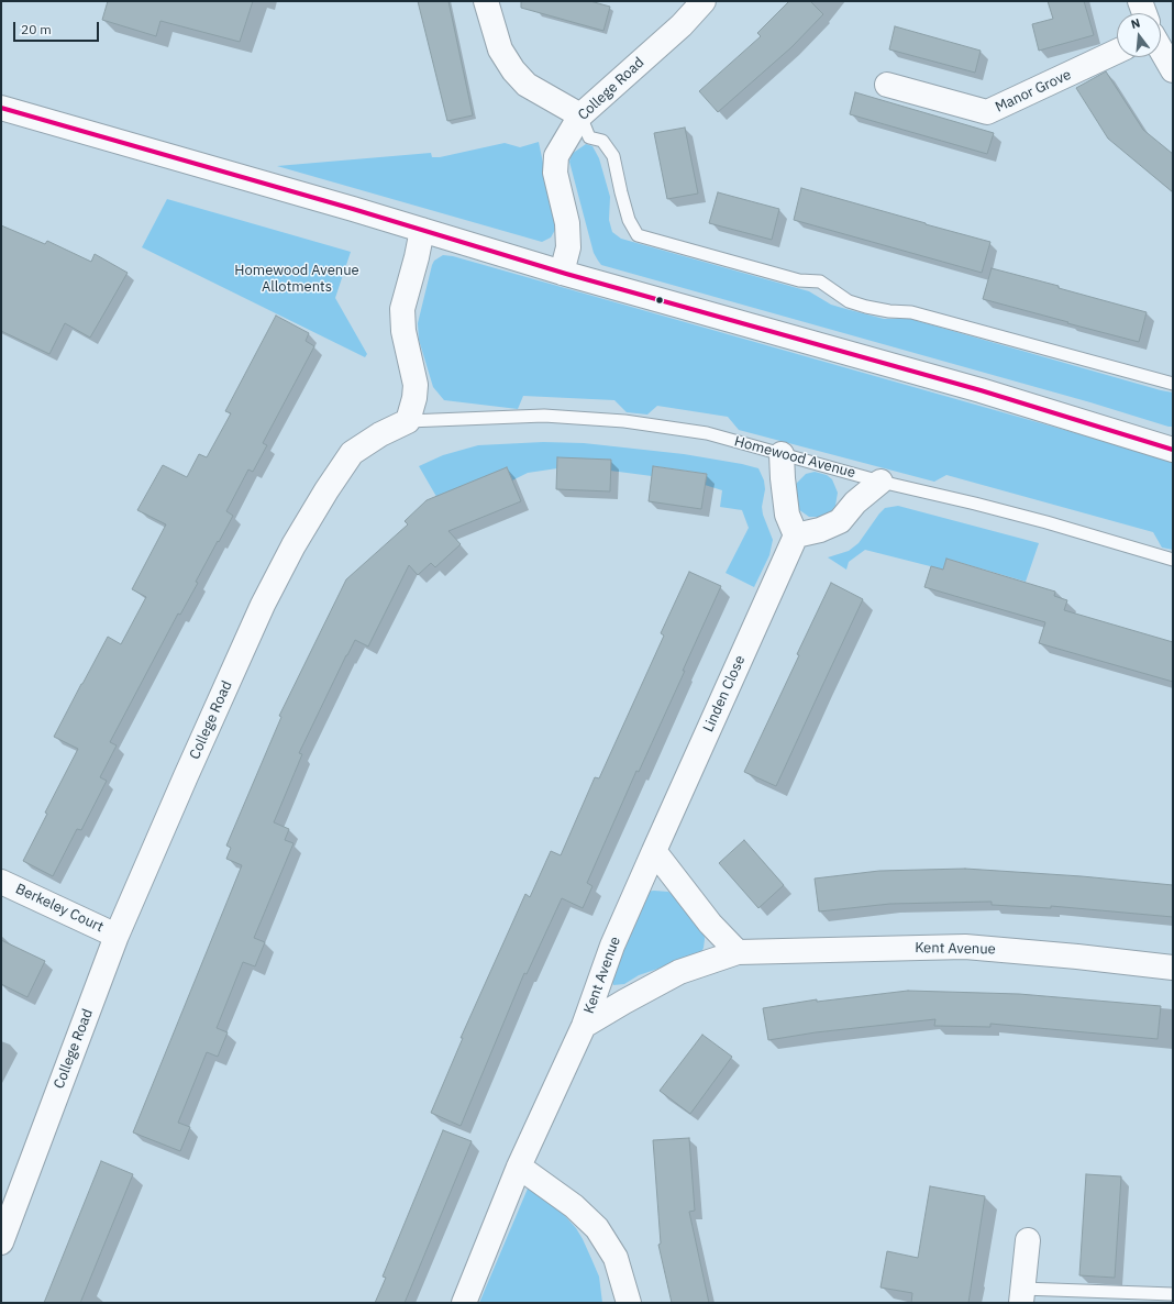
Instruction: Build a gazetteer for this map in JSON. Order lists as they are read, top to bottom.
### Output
{
  "streets": {
    "street": [
      "College Road",
      "Manor Grove",
      "Linden Close",
      "Berkeley Court",
      "Kent Avenue"
    ],
    "lane": ["Homewood Avenue"]
  },
  "crossings": [
    ["College Road", "Homewood Avenue"],
    ["College Road", "Berkeley Court"],
    ["Linden Close", "Kent Avenue"]
  ],
  "parks": ["Homewood Avenue Allotments"],
  "scale_bar": "20 m",
  "north": "top"
}
